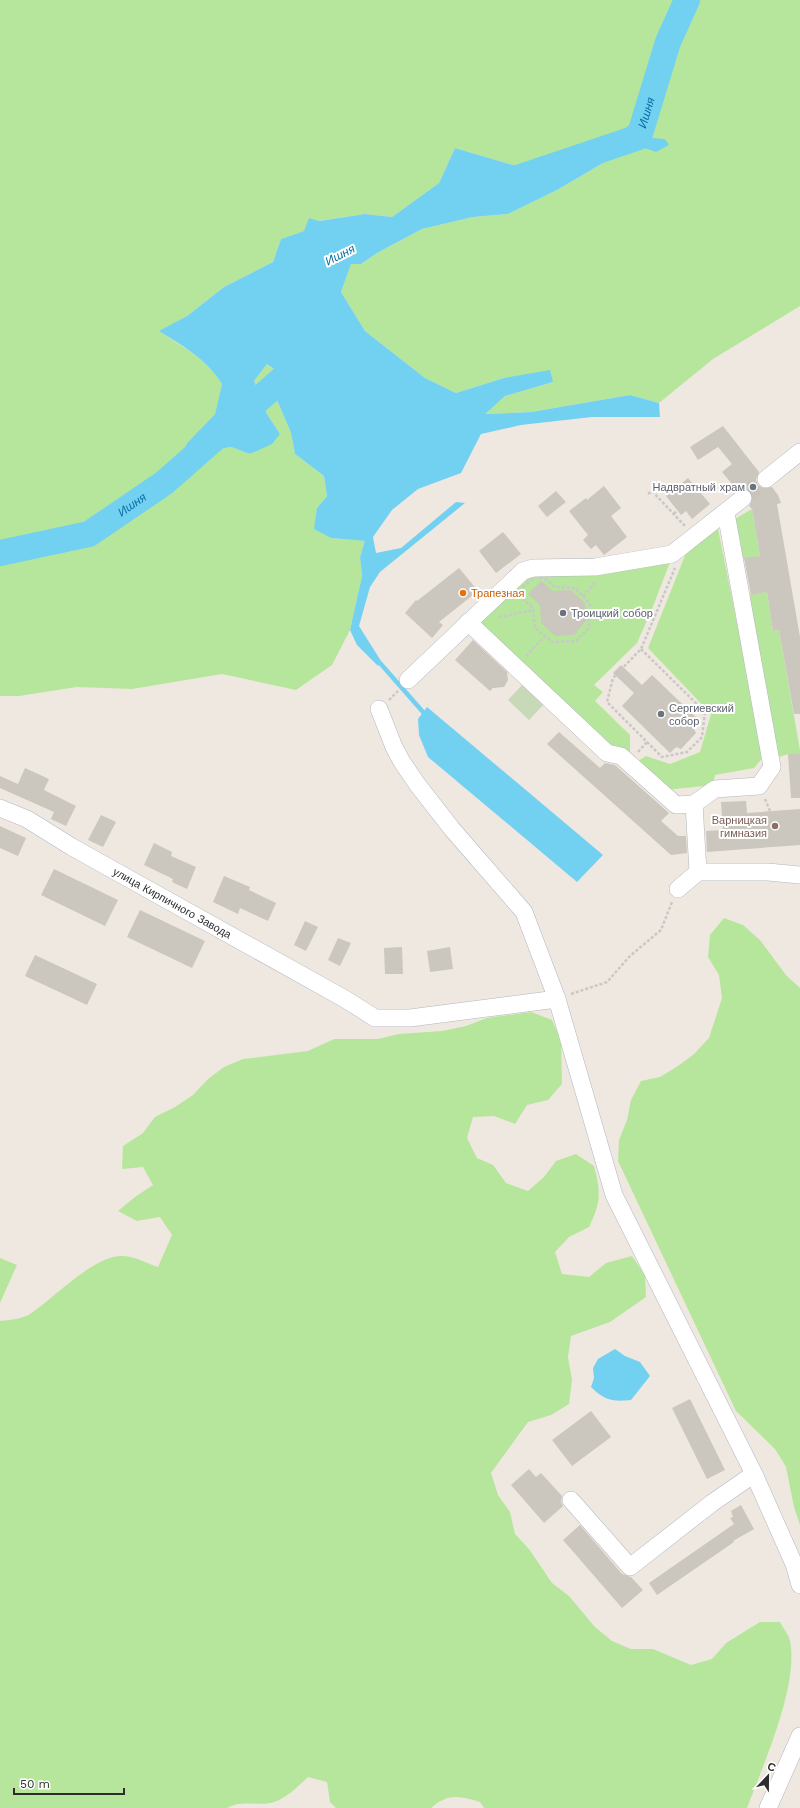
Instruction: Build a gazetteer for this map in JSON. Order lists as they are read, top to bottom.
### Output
{
  "streets": {
    "street": ["улица Кирпичного Завода"]
  },
  "water": ["Ишня"],
  "places": [
    "Надвратный храм",
    "Трапезная",
    "Троицкий собор",
    "Сергиевский собор",
    "Варницкая гимназия"
  ],
  "scale_bar": "50 m",
  "north": "top"
}
